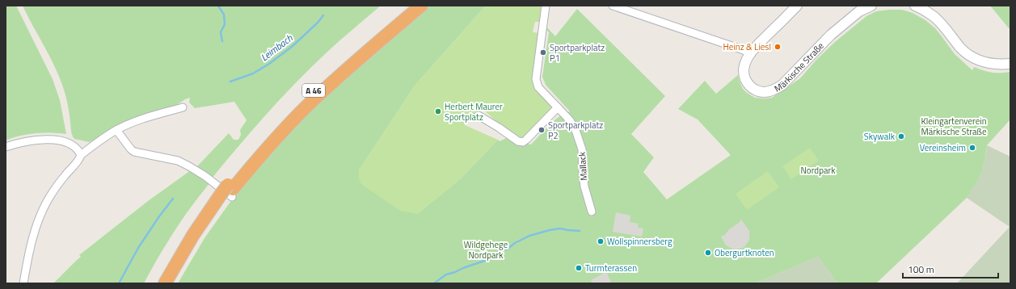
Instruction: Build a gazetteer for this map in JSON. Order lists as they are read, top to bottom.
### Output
{
  "streets": {
    "highway": ["A 46"],
    "main road": ["Märkische Straße"],
    "street": ["Mallack"]
  },
  "water": ["Leimbach"],
  "parks": ["Kleingartenverein Märkische Straße", "Nordpark", "Wildgehege Nordpark"],
  "places": [
    "Heinz & Liesl",
    "Sportparkplatz P1",
    "Herbert Maurer Sportplatz",
    "Sportparkplatz P2",
    "Skywalk",
    "Vereinsheim",
    "Wollspinnersberg",
    "Obergurtknoten",
    "Turmterassen"
  ],
  "scale_bar": "100 m"
}
